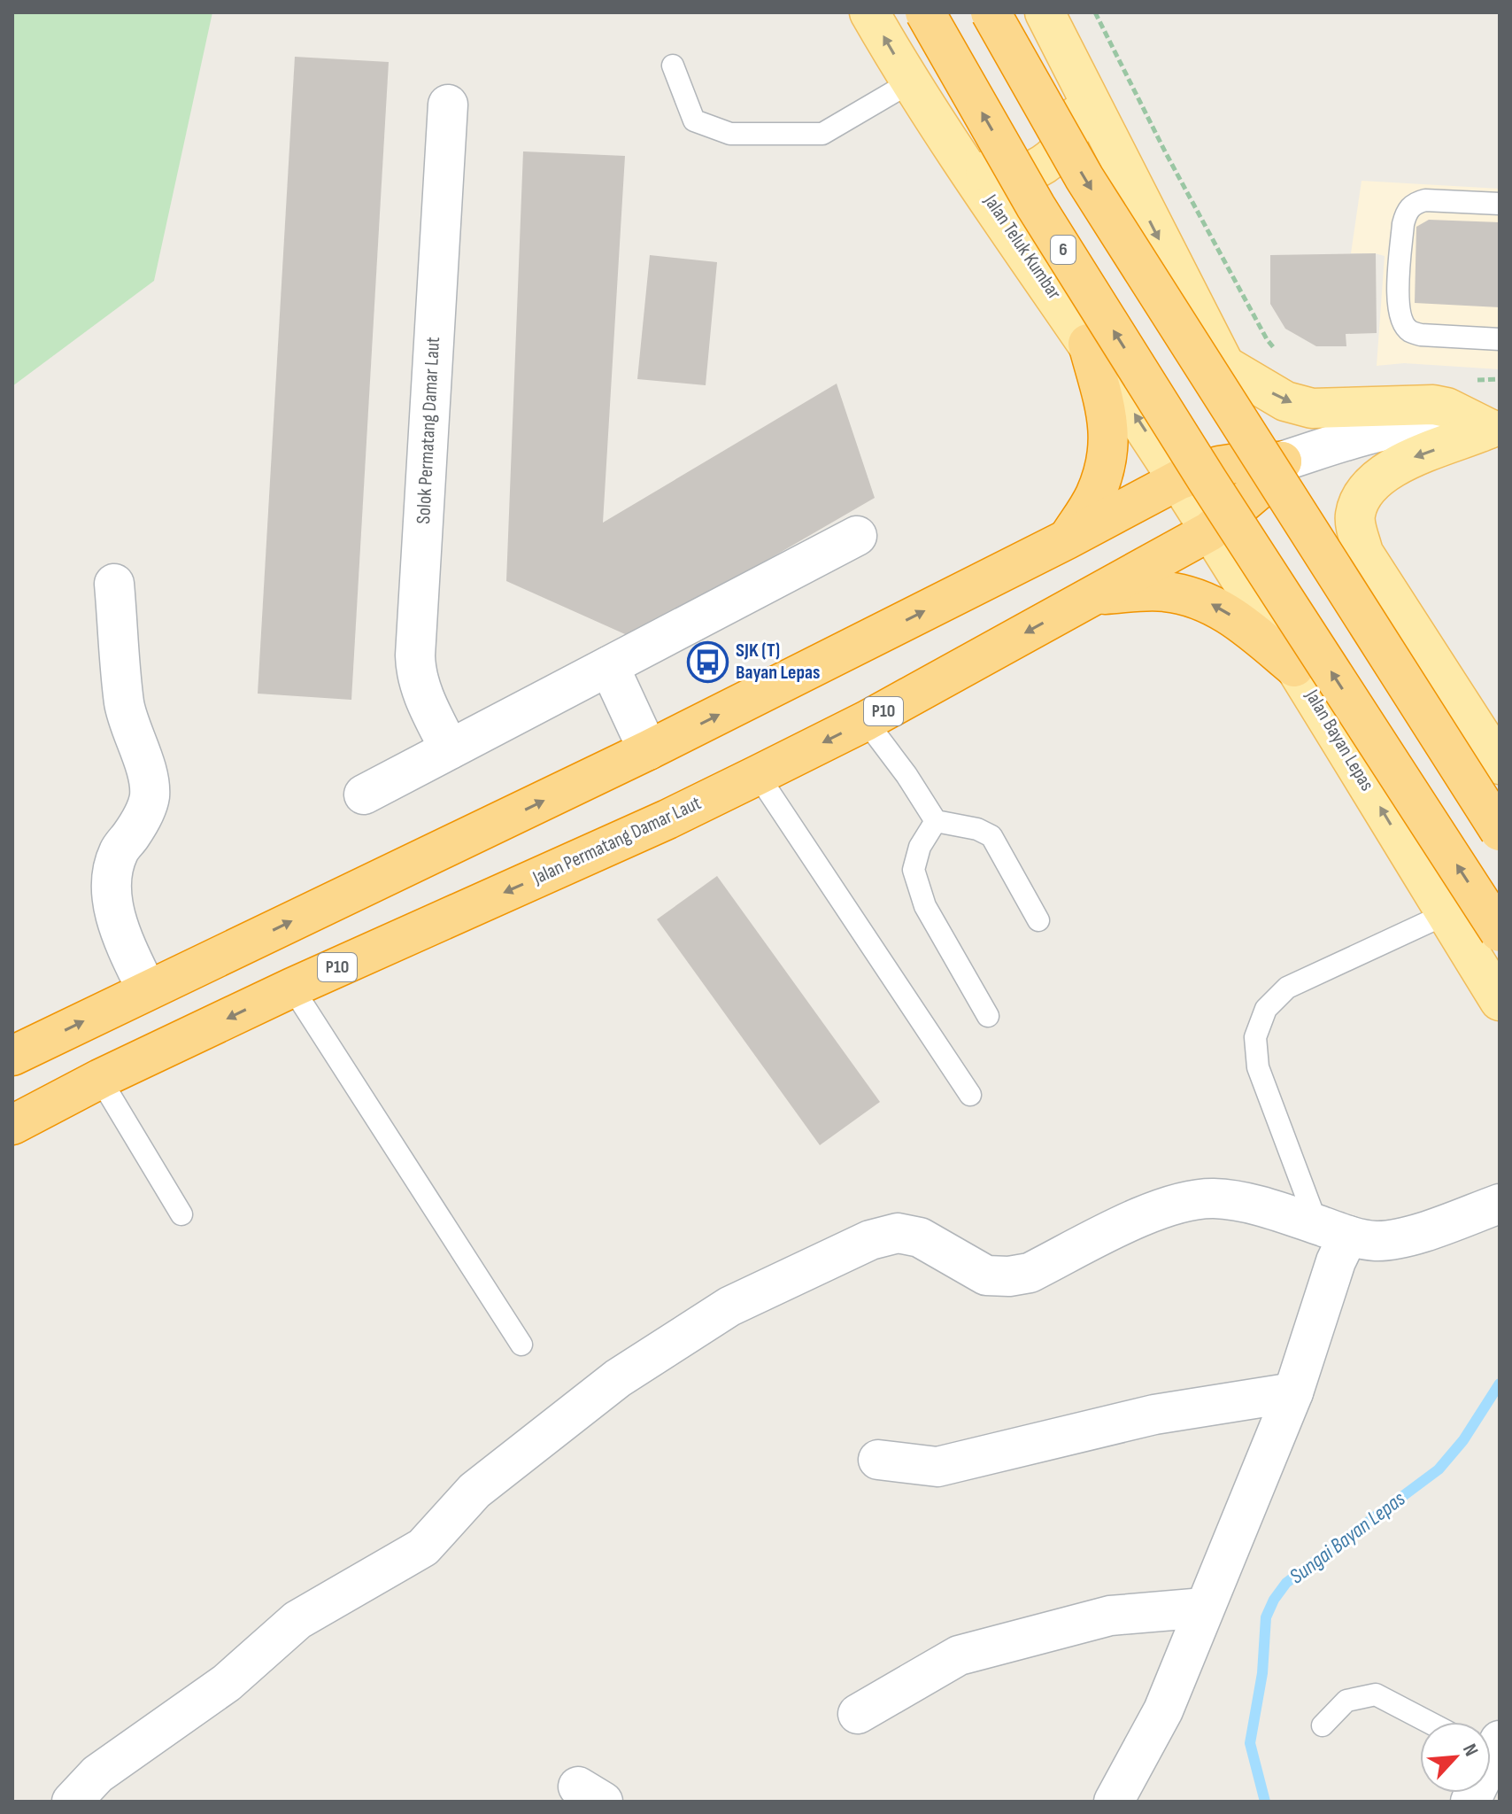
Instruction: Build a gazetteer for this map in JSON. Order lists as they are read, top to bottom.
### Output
{
  "streets": {
    "highway": [
      "Jalan Teluk Kumbar",
      "6",
      "P10",
      "Jalan Bayan Lepas",
      "Jalan Permatang Damar Laut"
    ],
    "street": ["Solok Permatang Damar Laut"]
  },
  "crossings": [
    ["Jalan Teluk Kumbar", "Jalan Bayan Lepas"],
    ["P10", "Jalan Bayan Lepas"],
    ["P10", "Jalan Permatang Damar Laut"],
    ["Jalan Bayan Lepas", "Jalan Permatang Damar Laut"]
  ],
  "water": ["Sungai Bayan Lepas"],
  "places": {
    "bus stop": ["SJK (T) Bayan Lepas"]
  },
  "north": "top right"
}
